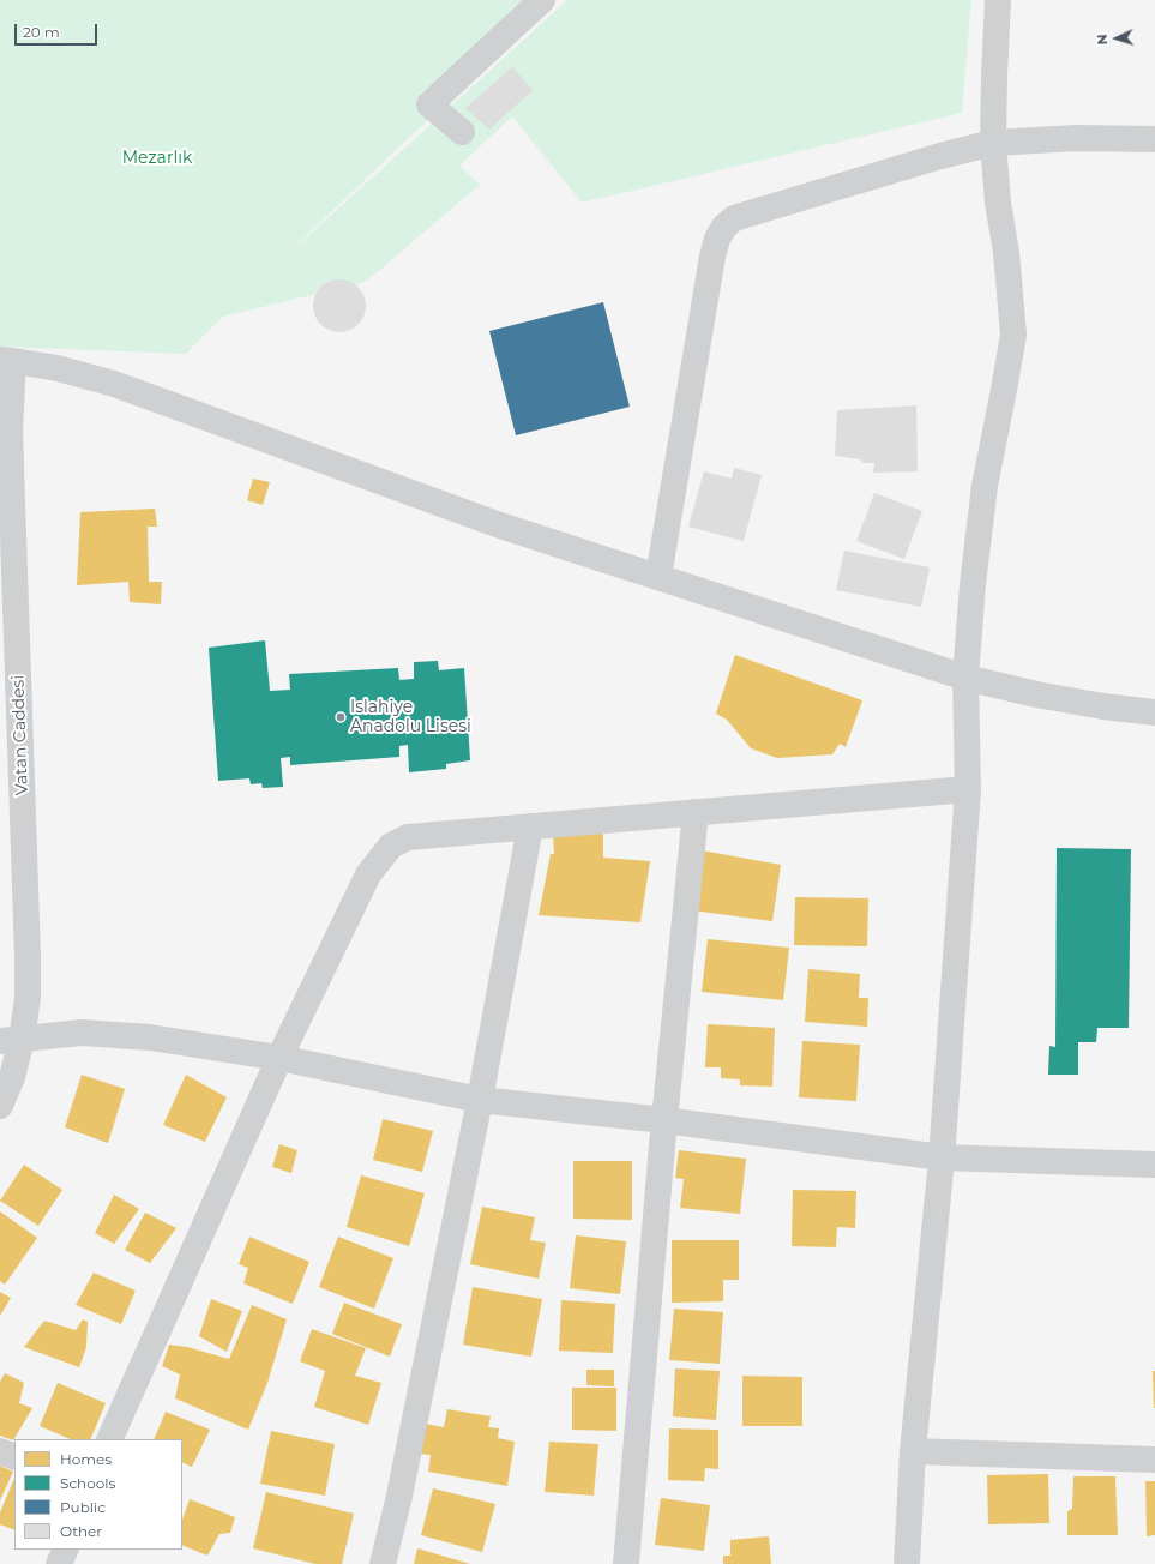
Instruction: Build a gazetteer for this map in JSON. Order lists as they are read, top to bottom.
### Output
{
  "streets": {
    "street": ["Vatan Caddesi"]
  },
  "parks": ["Mezarlık"],
  "places": ["Islahiye Anadolu Lisesi"],
  "legend": [
    "Homes",
    "Schools",
    "Public",
    "Other"
  ],
  "scale_bar": "20 m",
  "north": "left"
}
